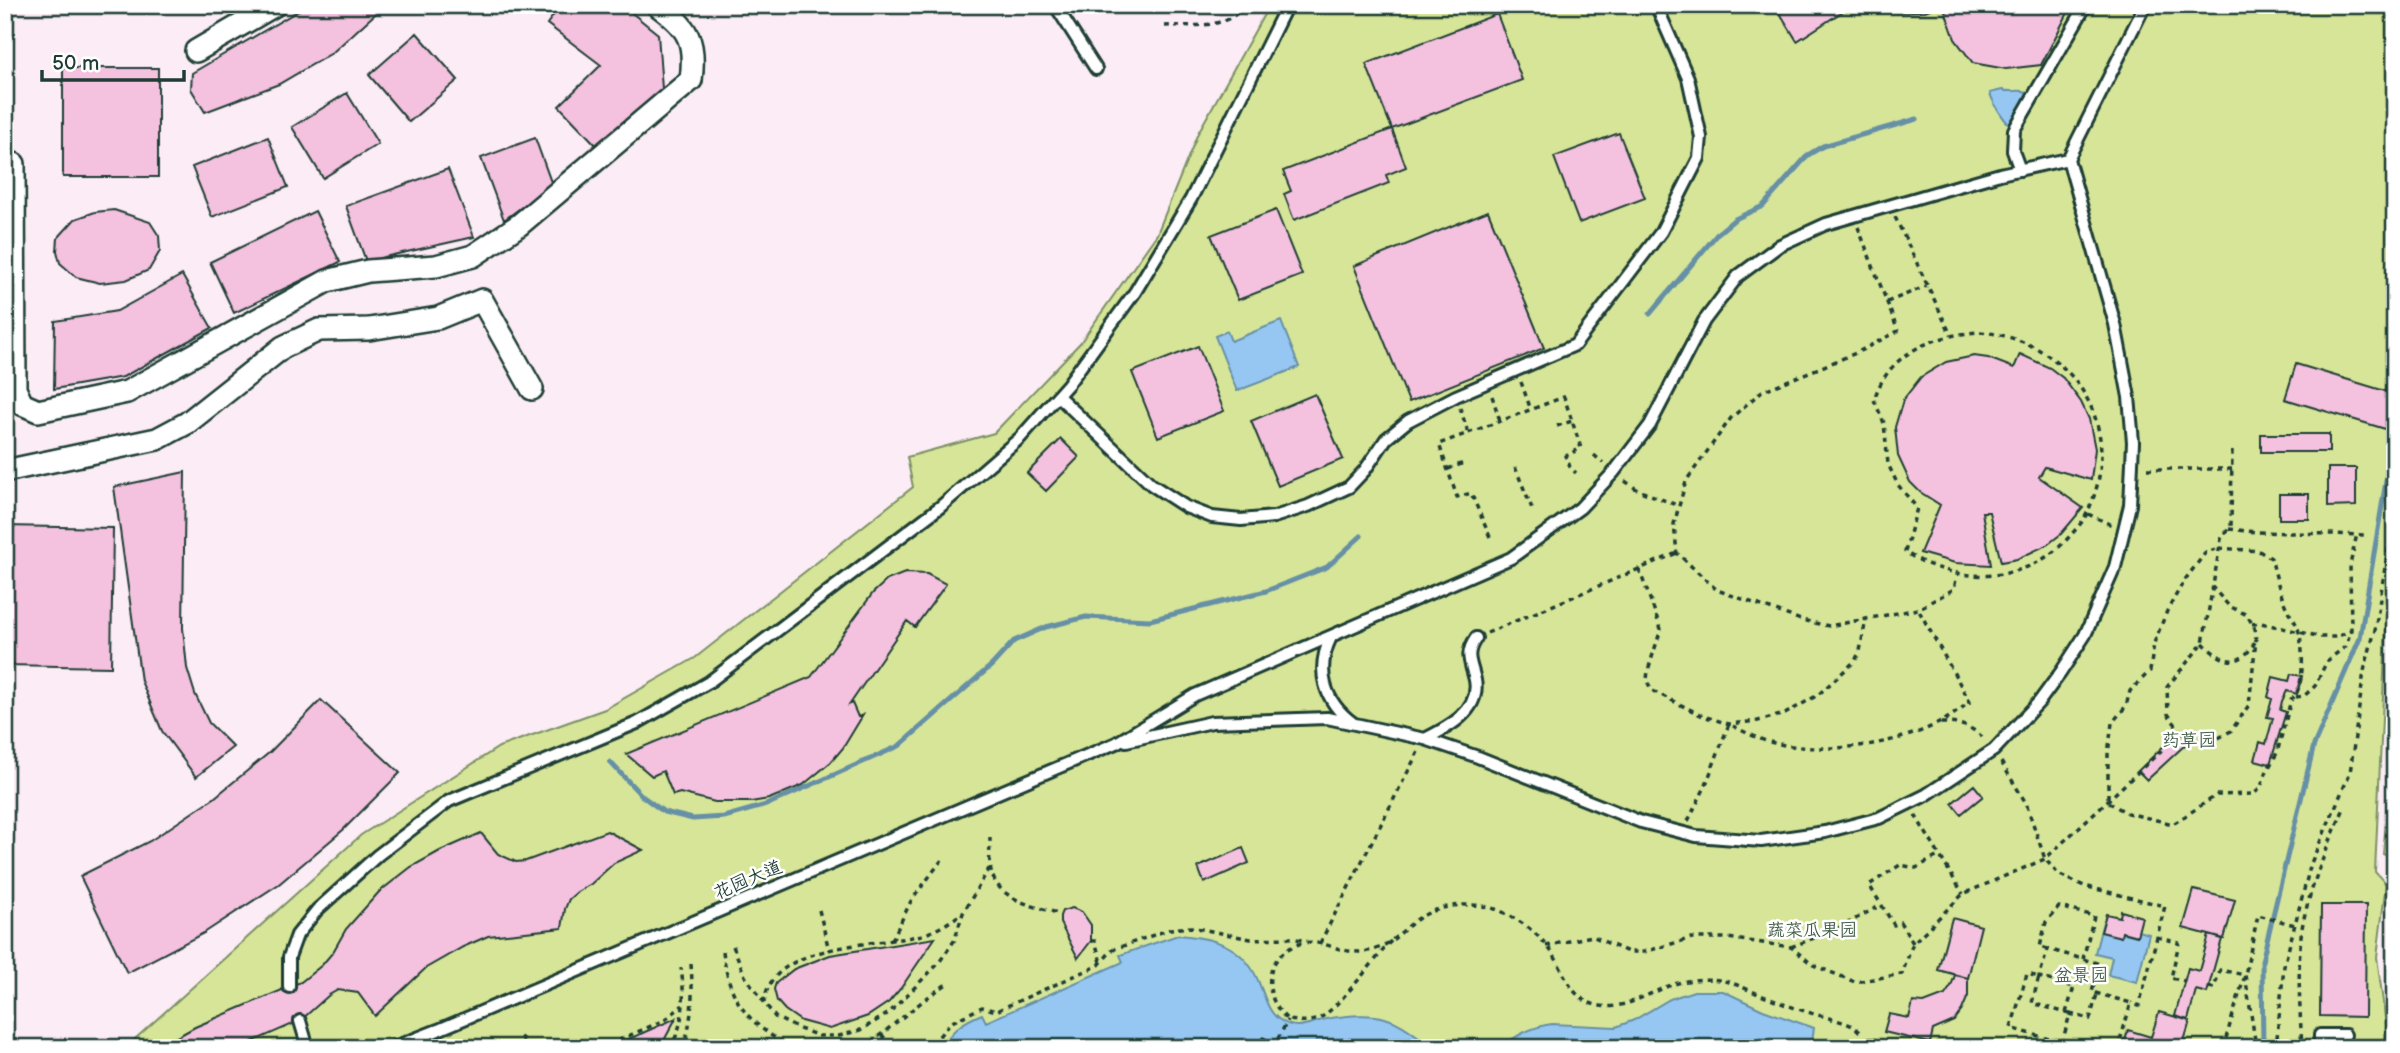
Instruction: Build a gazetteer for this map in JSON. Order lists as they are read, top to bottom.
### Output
{
  "streets": {
    "lane": ["花园大道"]
  },
  "parks": ["药草园", "蔬菜瓜果园", "盆景园"],
  "scale_bar": "50 m"
}
